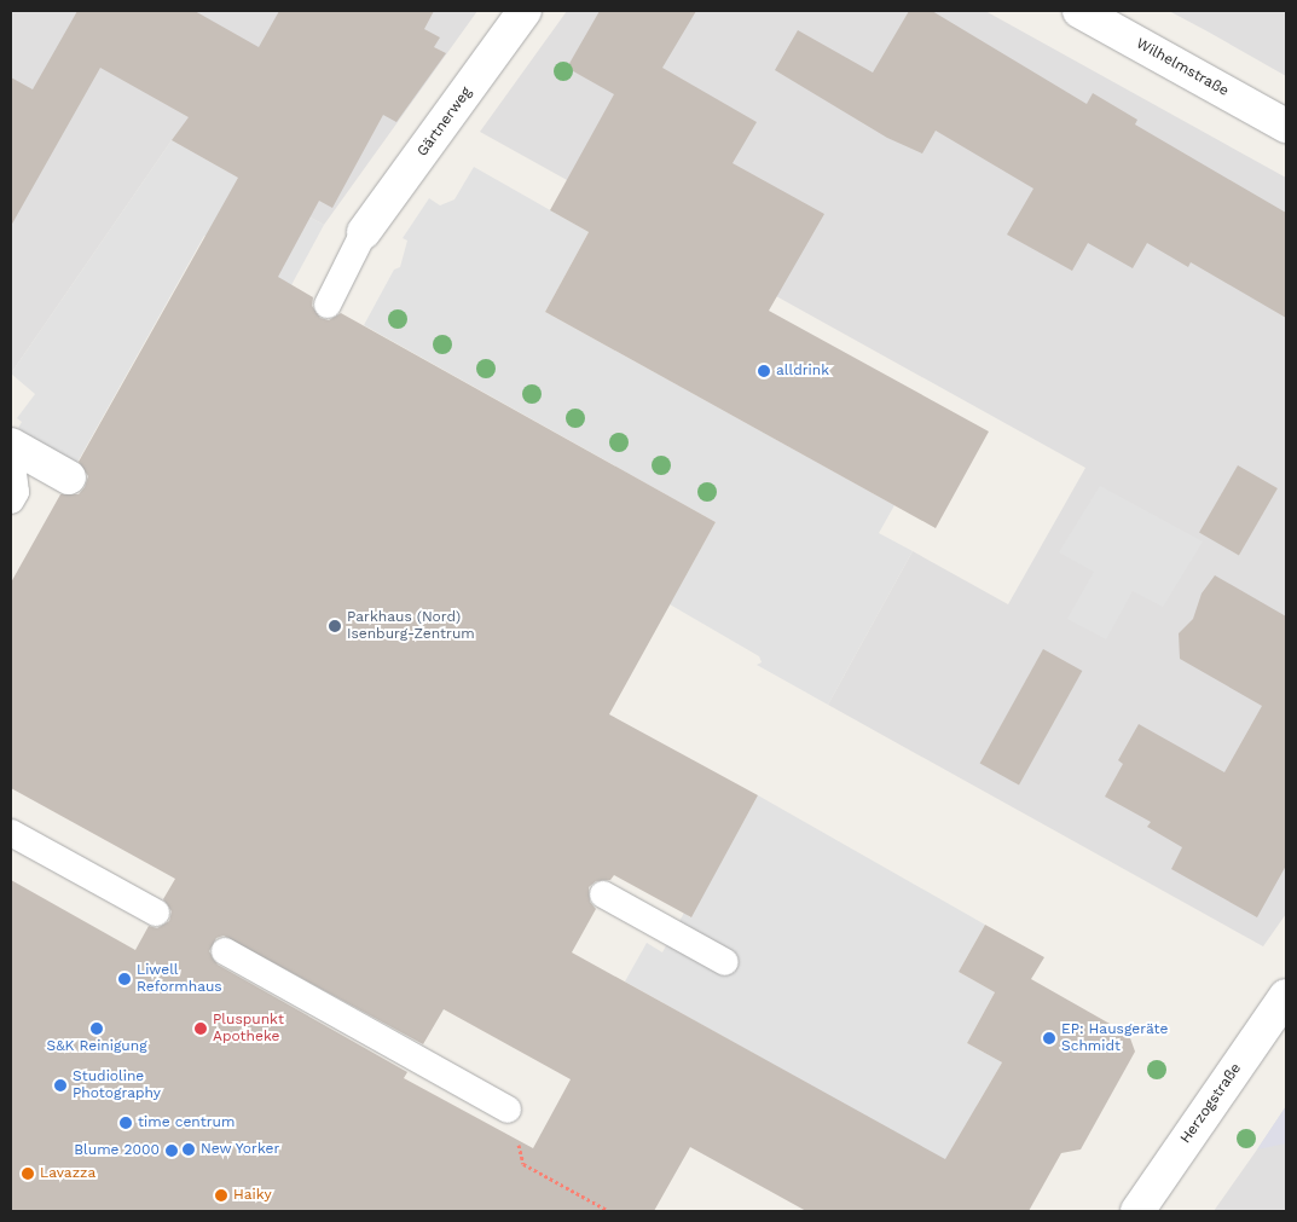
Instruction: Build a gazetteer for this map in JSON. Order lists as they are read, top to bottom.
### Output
{
  "streets": {
    "street": ["Wilhelmstraße", "Gärtnerweg", "Herzogstraße"]
  },
  "places": [
    "alldrink",
    "Parkhaus (Nord) Isenburg-Zentrum",
    "Liwell Reformhaus",
    "S&K Reinigung",
    "Pluspunkt Apotheke",
    "EP: Hausgeräte Schmidt",
    "Studioline Photography",
    "time centrum",
    "New Yorker",
    "Blume 2000",
    "Lavazza",
    "Haiky"
  ]
}
